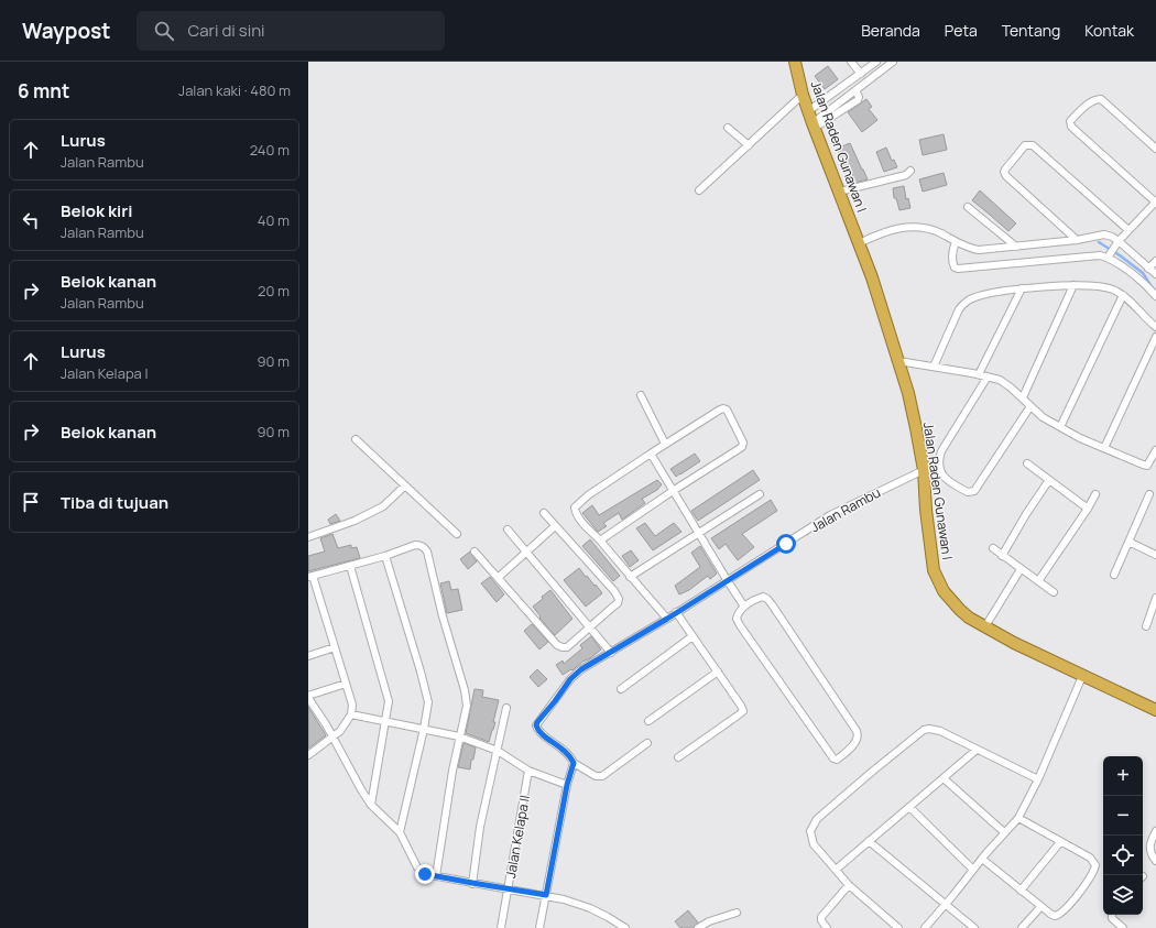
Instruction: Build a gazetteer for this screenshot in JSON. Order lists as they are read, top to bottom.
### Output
{
  "streets": {
    "highway": ["Jalan Raden Gunawan I"],
    "street": ["Jalan Rambu", "Jalan Kelapa II"]
  },
  "crossings": [
    ["Jalan Raden Gunawan I", "Jalan Rambu"]
  ],
  "page": {
    "header": "Waypost",
    "search": "Cari di sini",
    "nav": [
      "Beranda",
      "Peta",
      "Tentang",
      "Kontak"
    ],
    "heading": ["6 mnt", "Jalan kaki · 480 m"],
    "list": [
      ["Lurus", "Jalan Rambu", "240 m"],
      ["Belok kiri", "Jalan Rambu", "40 m"],
      ["Belok kanan", "Jalan Rambu", "20 m"],
      ["Lurus", "Jalan Kelapa I", "90 m"],
      ["Belok kanan", "90 m"],
      "Tiba di tujuan"
    ],
    "map_buttons": ["+", "−"]
  }
}
